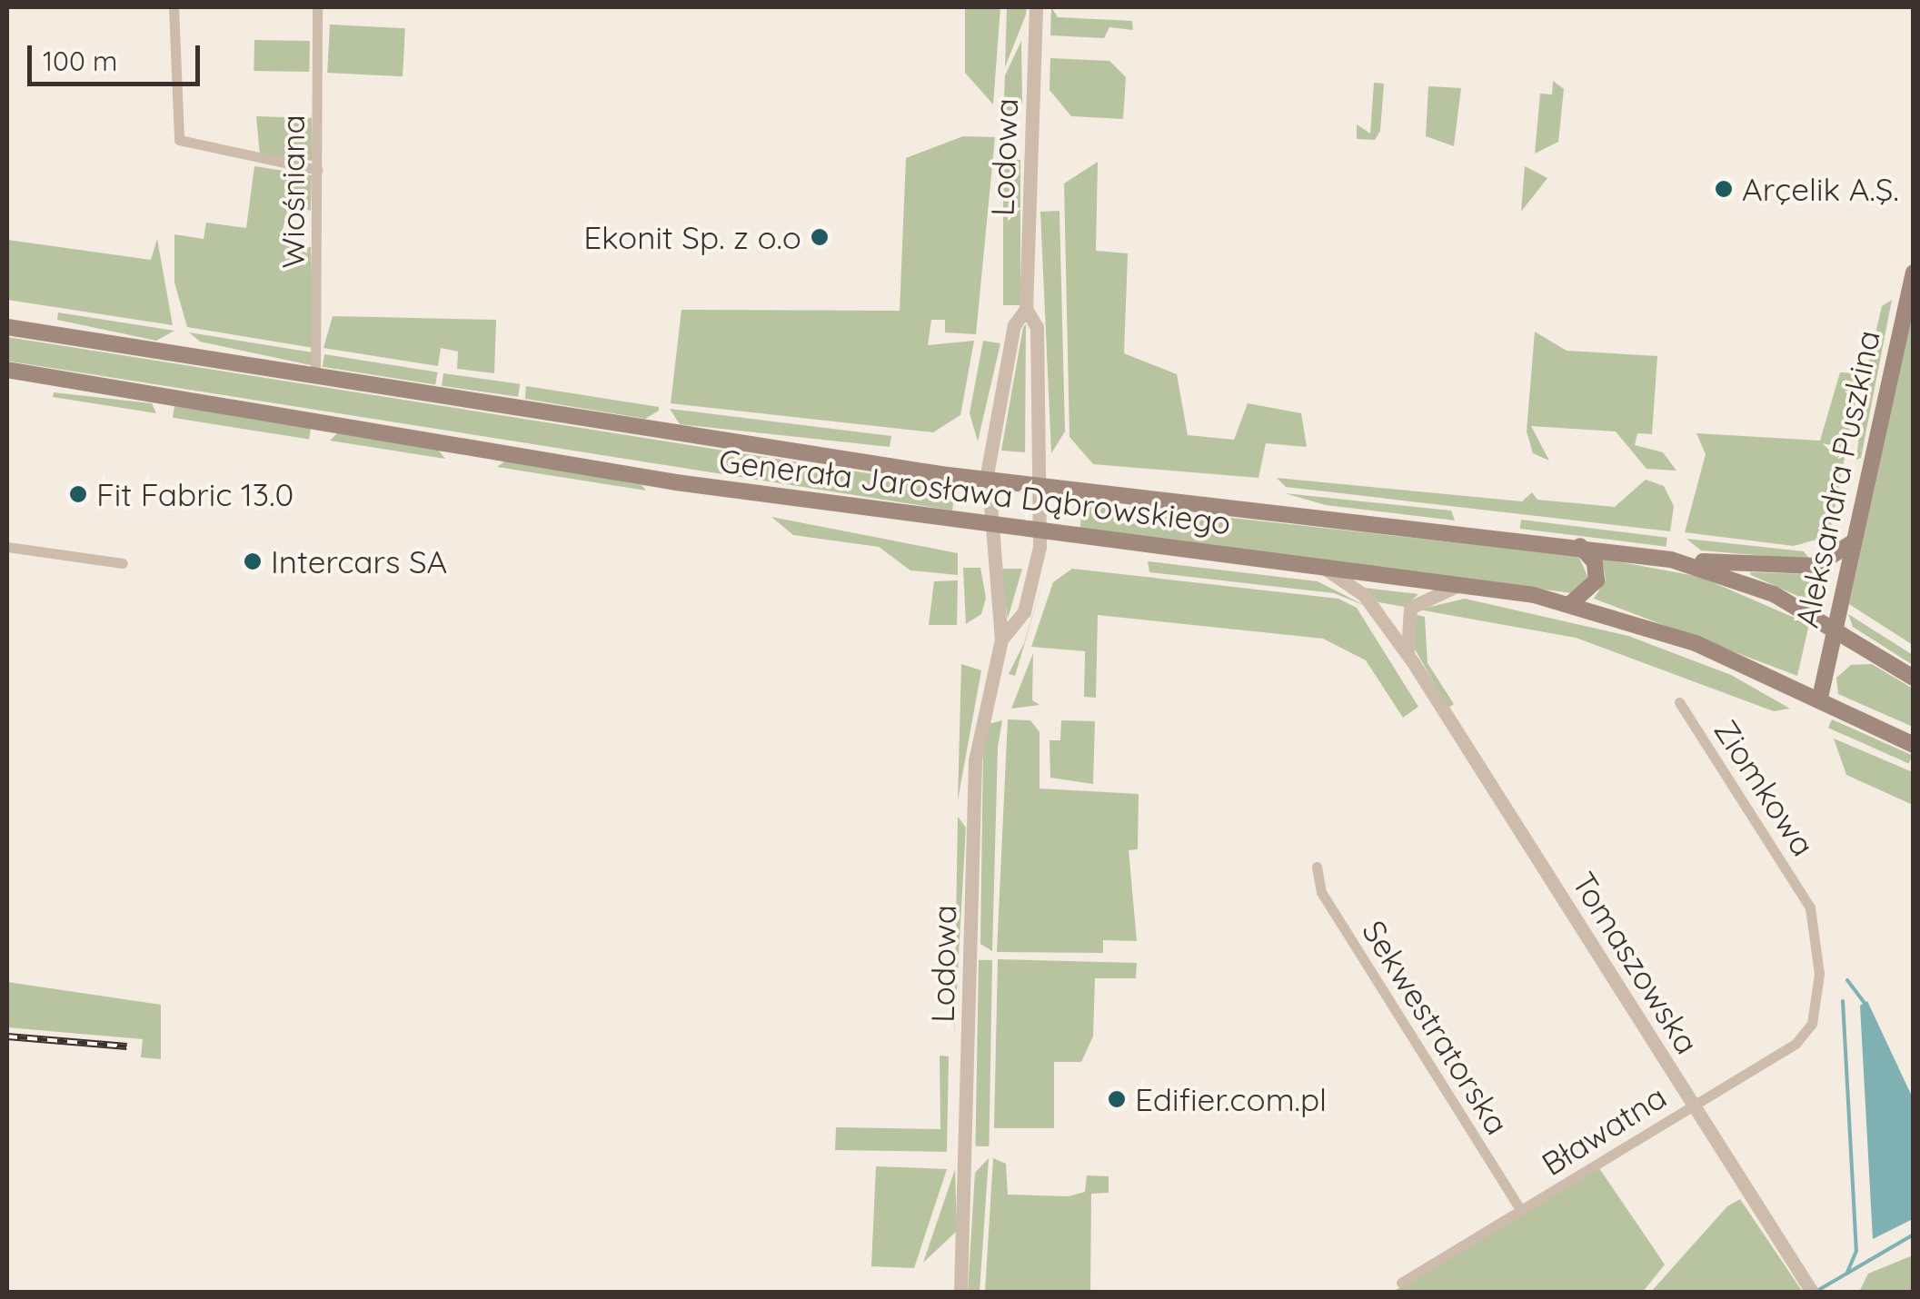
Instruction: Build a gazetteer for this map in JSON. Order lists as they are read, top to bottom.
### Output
{
  "streets": {
    "main road": ["Aleksandra Puszkina", "Generała Jarosława Dąbrowskiego"],
    "street": [
      "Lodowa",
      "Wiośniana",
      "Ziomkowa",
      "Tomaszowska",
      "Sekwestratorska",
      "Bławatna"
    ]
  },
  "crossings": [
    ["Lodowa", "Generała Jarosława Dąbrowskiego"],
    ["Wiośniana", "Generała Jarosława Dąbrowskiego"],
    ["Aleksandra Puszkina", "Generała Jarosława Dąbrowskiego"],
    ["Generała Jarosława Dąbrowskiego", "Tomaszowska"],
    ["Ziomkowa", "Bławatna"],
    ["Tomaszowska", "Bławatna"],
    ["Sekwestratorska", "Bławatna"]
  ],
  "places": [
    "Arçelik A.Ş.",
    "Ekonit Sp. z o.o",
    "Fit Fabric 13.0",
    "Intercars SA",
    "Edifier.com.pl"
  ],
  "scale_bar": "100 m"
}
